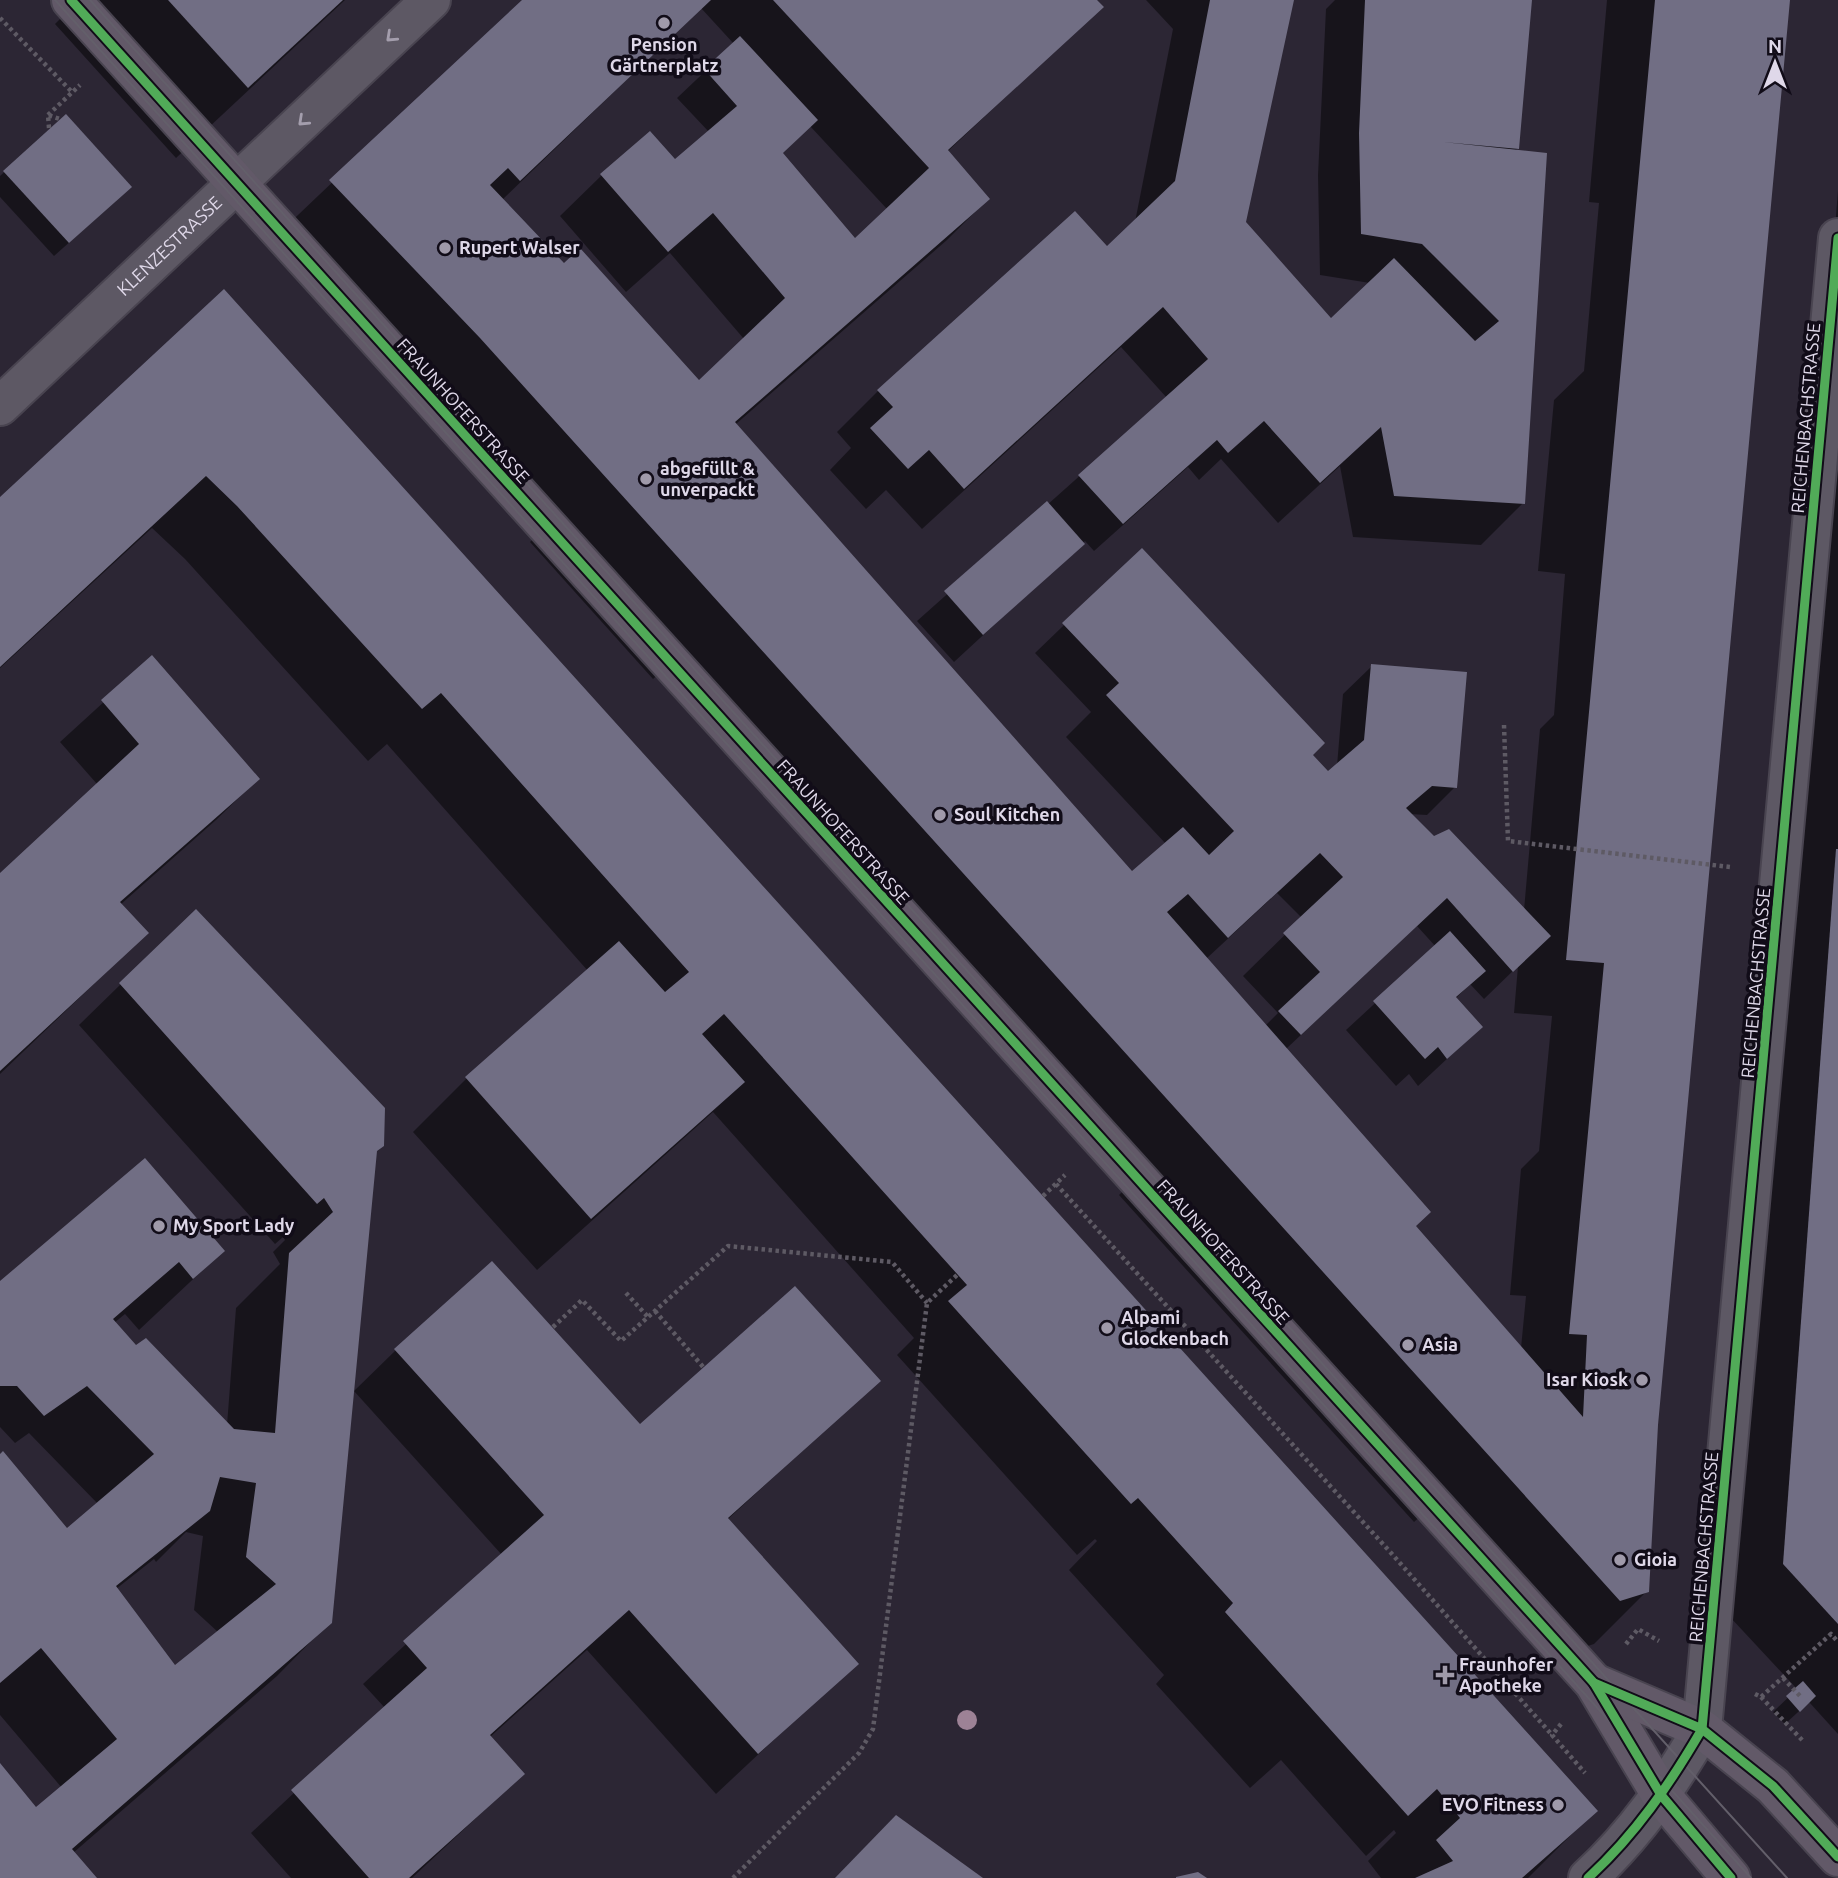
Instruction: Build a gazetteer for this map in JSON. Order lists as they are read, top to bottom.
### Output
{
  "streets": {
    "main road": ["FRAUNHOFERSTRASSE"],
    "street": ["KLENZESTRASSE", "REICHENBACHSTRASSE"]
  },
  "crossings": [
    ["KLENZESTRASSE", "FRAUNHOFERSTRASSE"],
    ["FRAUNHOFERSTRASSE", "REICHENBACHSTRASSE"]
  ],
  "one_way": ["KLENZESTRASSE"],
  "places": {
    "other": [
      "Pension Gärtnerplatz",
      "Rupert Walser",
      "abgefüllt & unverpackt",
      "Soul Kitchen",
      "My Sport Lady",
      "Alpami Glockenbach",
      "Asia",
      "Isar Kiosk",
      "Gioia",
      "EVO Fitness"
    ],
    "health": ["Fraunhofer Apotheke"]
  },
  "north": "top"
}
